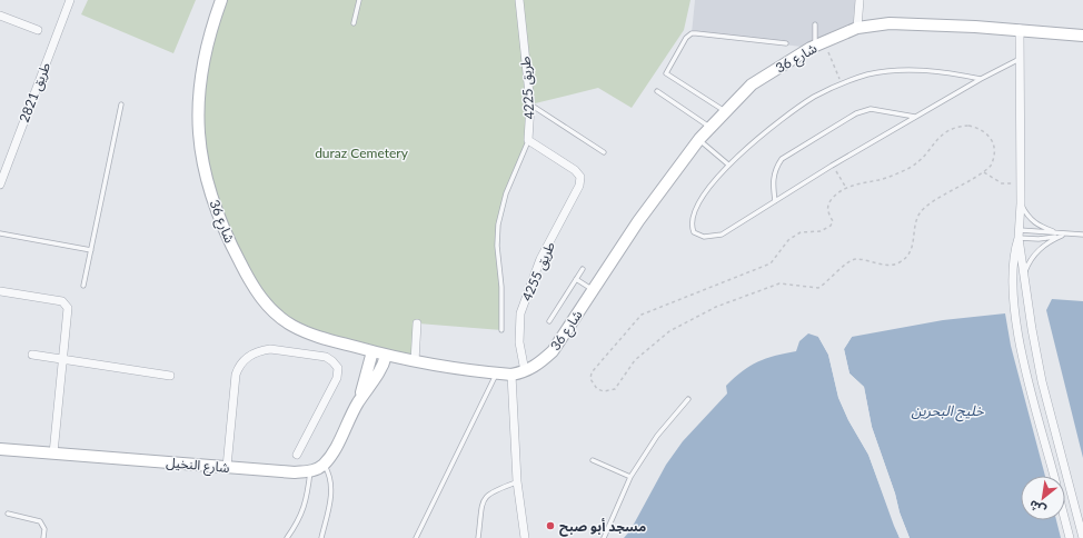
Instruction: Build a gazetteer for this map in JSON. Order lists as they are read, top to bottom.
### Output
{
  "streets": {
    "street": [
      "شارع 36",
      "طريق 4225",
      "طريق 2821",
      "طريق 4255",
      "شارع النخيل"
    ]
  },
  "crossings": [
    ["شارع 36", "طريق 4255"],
    ["شارع 36", "شارع النخيل"],
    ["طريق 4225", "طريق 4255"]
  ],
  "water": ["خليج البحرين"],
  "parks": ["duraz Cemetery"],
  "places": ["مسجد أبو صبح"],
  "north": "bottom left"
}
